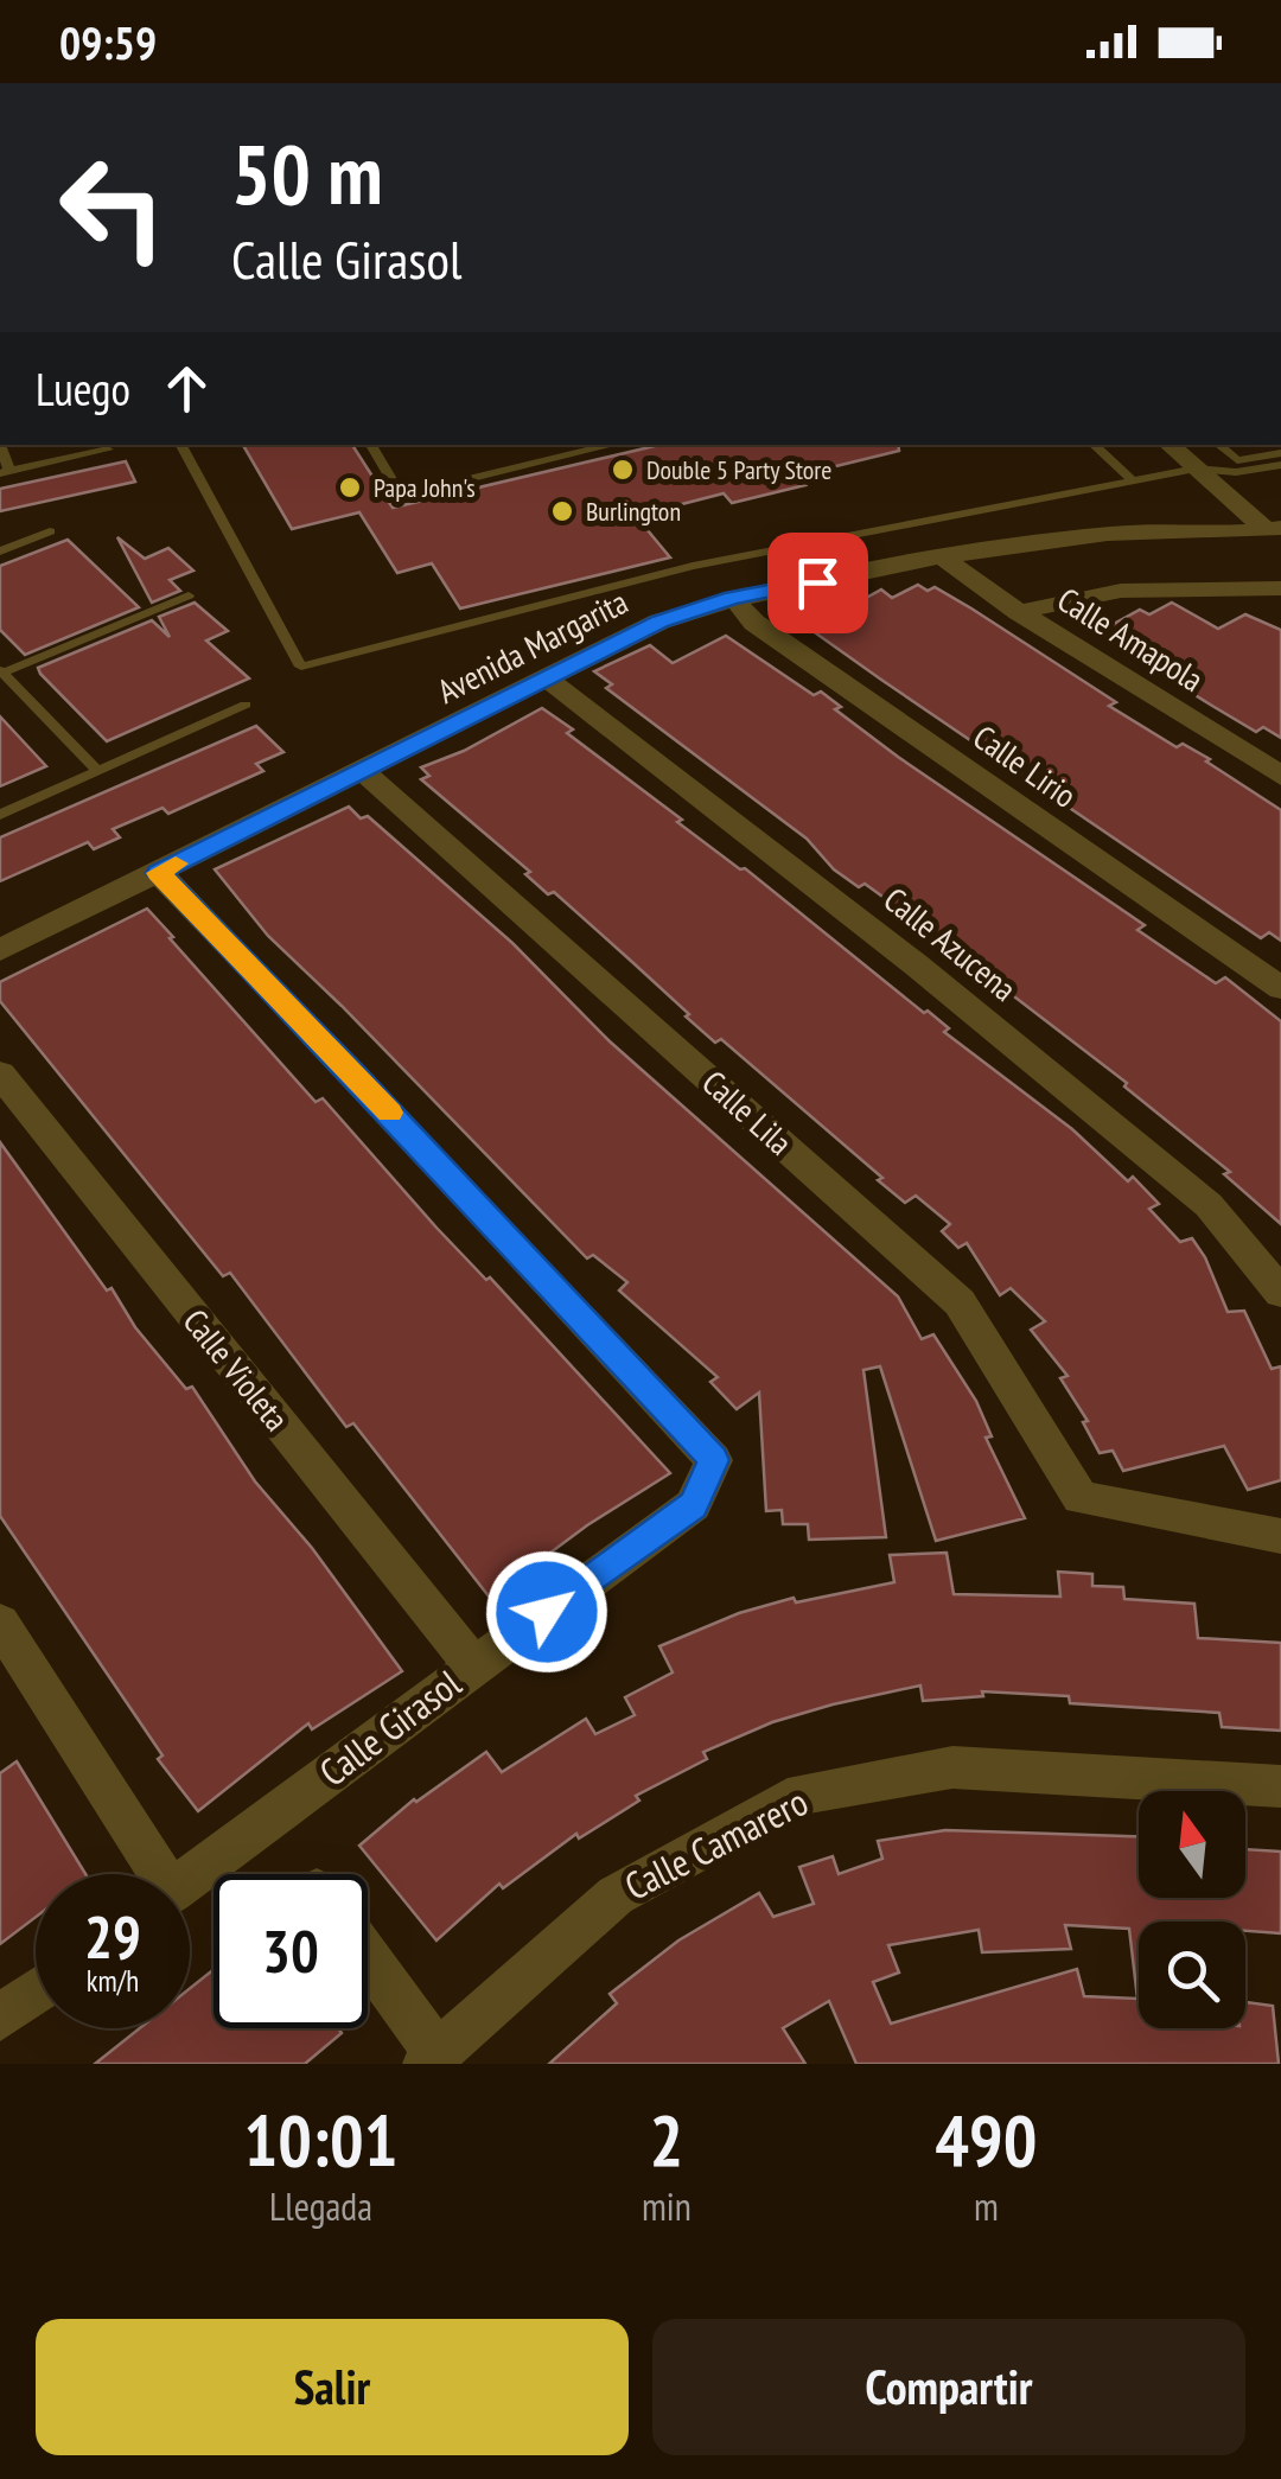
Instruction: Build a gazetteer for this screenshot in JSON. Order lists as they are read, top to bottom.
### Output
{
  "streets": {
    "street": [
      "Calle Amapola",
      "Avenida Margarita",
      "Calle Lirio",
      "Calle Azucena",
      "Calle Lila",
      "Calle Violeta",
      "Calle Girasol",
      "Calle Camarero"
    ]
  },
  "crossings": [
    ["Calle Amapola", "Avenida Margarita"],
    ["Avenida Margarita", "Calle Lirio"],
    ["Avenida Margarita", "Calle Azucena"],
    ["Avenida Margarita", "Calle Lila"],
    ["Avenida Margarita", "Calle Girasol"],
    ["Calle Violeta", "Calle Girasol"]
  ],
  "places": ["Double 5 Party Store", "Papa John's", "Burlington"],
  "north": "top",
  "page": {
    "status": "09:59",
    "turn": ["50 m", "Calle Girasol"],
    "then": "Luego",
    "speed": "29 km/h",
    "limit": "30",
    "eta": [
      "10:01",
      "Llegada",
      "2",
      "min",
      "490",
      "m"
    ],
    "buttons": ["Salir", "Compartir"]
  }
}
